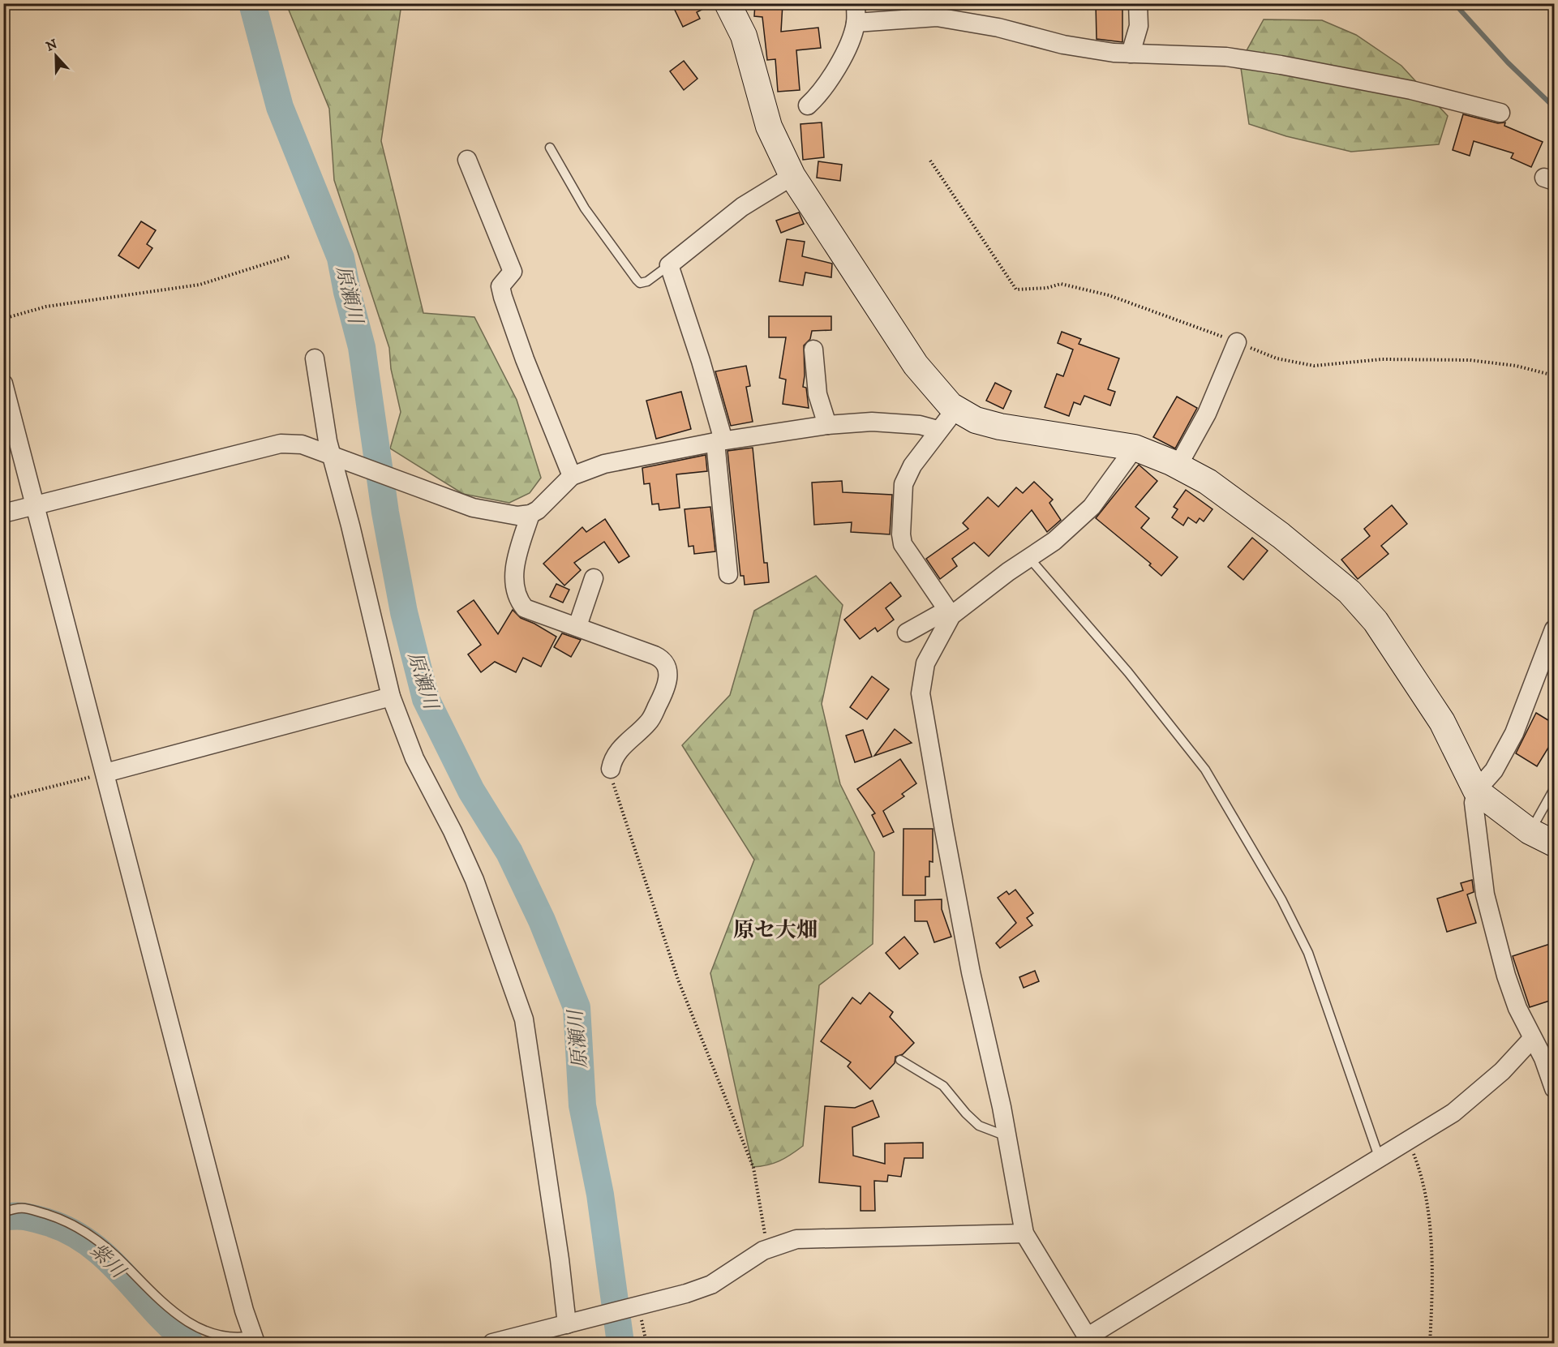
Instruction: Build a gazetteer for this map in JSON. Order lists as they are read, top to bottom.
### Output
{
  "districts": ["原セ大畑"],
  "water": ["原瀬川", "紫川"],
  "north": "top"
}
